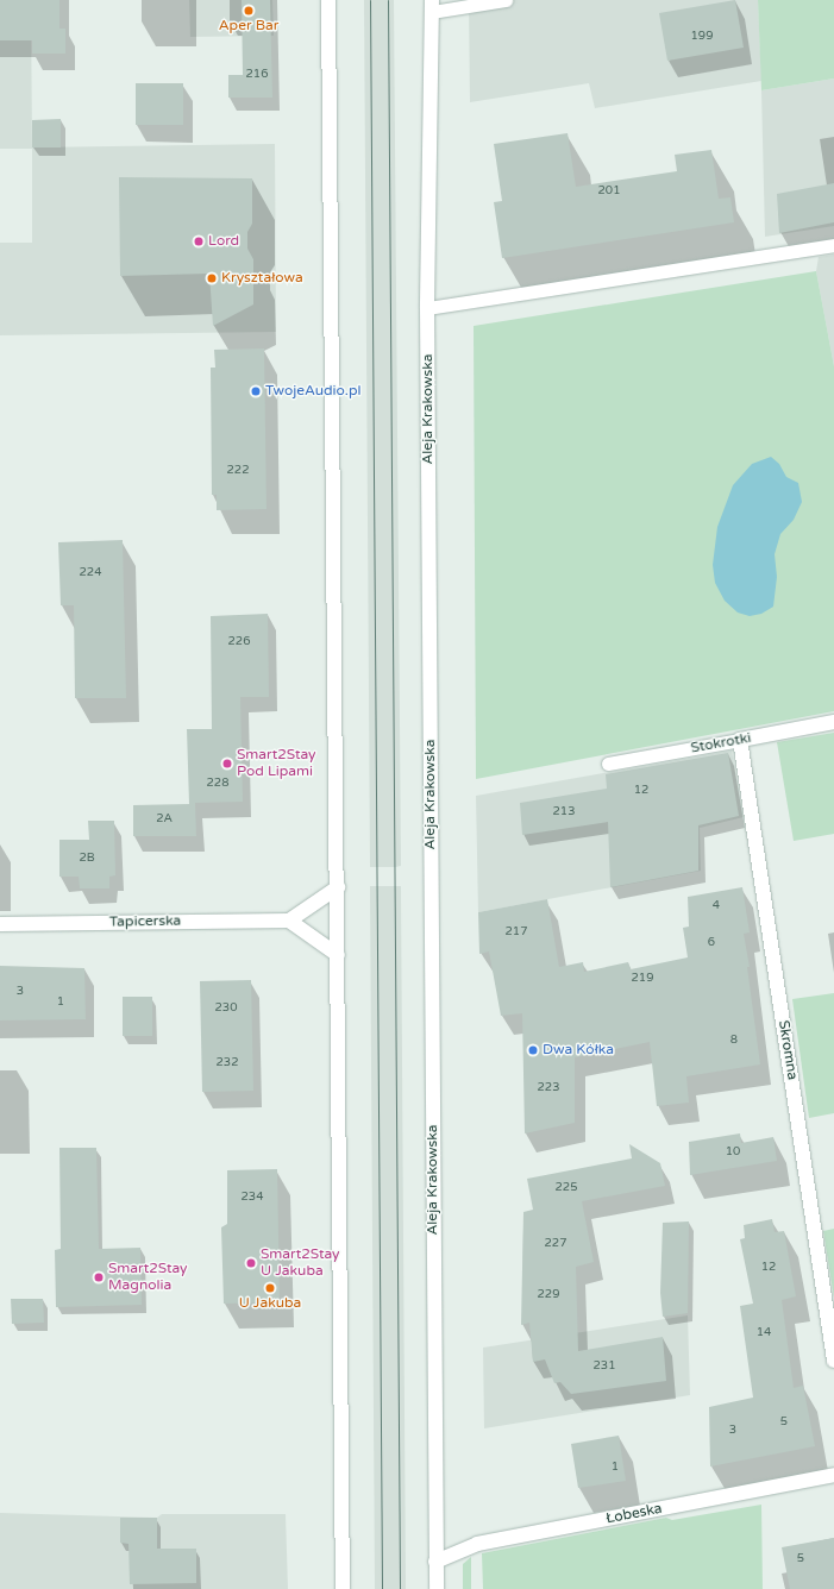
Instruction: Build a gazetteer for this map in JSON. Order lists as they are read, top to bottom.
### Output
{
  "streets": {
    "main road": [
      "Aleja Krakowska",
      "Stokrotki",
      "Tapicerska",
      "Skromna",
      "Łobeska"
    ]
  },
  "crossings": [
    ["Aleja Krakowska", "Łobeska"],
    ["Stokrotki", "Skromna"]
  ],
  "places": [
    "Aper Bar",
    "Lord",
    "Kryształowa",
    "TwojeAudio.pl",
    "Smart2Stay Pod Lipami",
    "Dwa Kółka",
    "Smart2Stay U Jakuba",
    "Smart2Stay Magnolia",
    "U Jakuba"
  ],
  "house_numbers": [
    "199",
    "216",
    "201",
    "222",
    "224",
    "226",
    "228",
    "12",
    "213",
    "2A",
    "2B",
    "4",
    "217",
    "6",
    "219",
    "3",
    "1",
    "230",
    "8",
    "232",
    "223",
    "10",
    "225",
    "234",
    "227",
    "12",
    "229",
    "14",
    "231",
    "5",
    "3",
    "1",
    "5"
  ]
}
